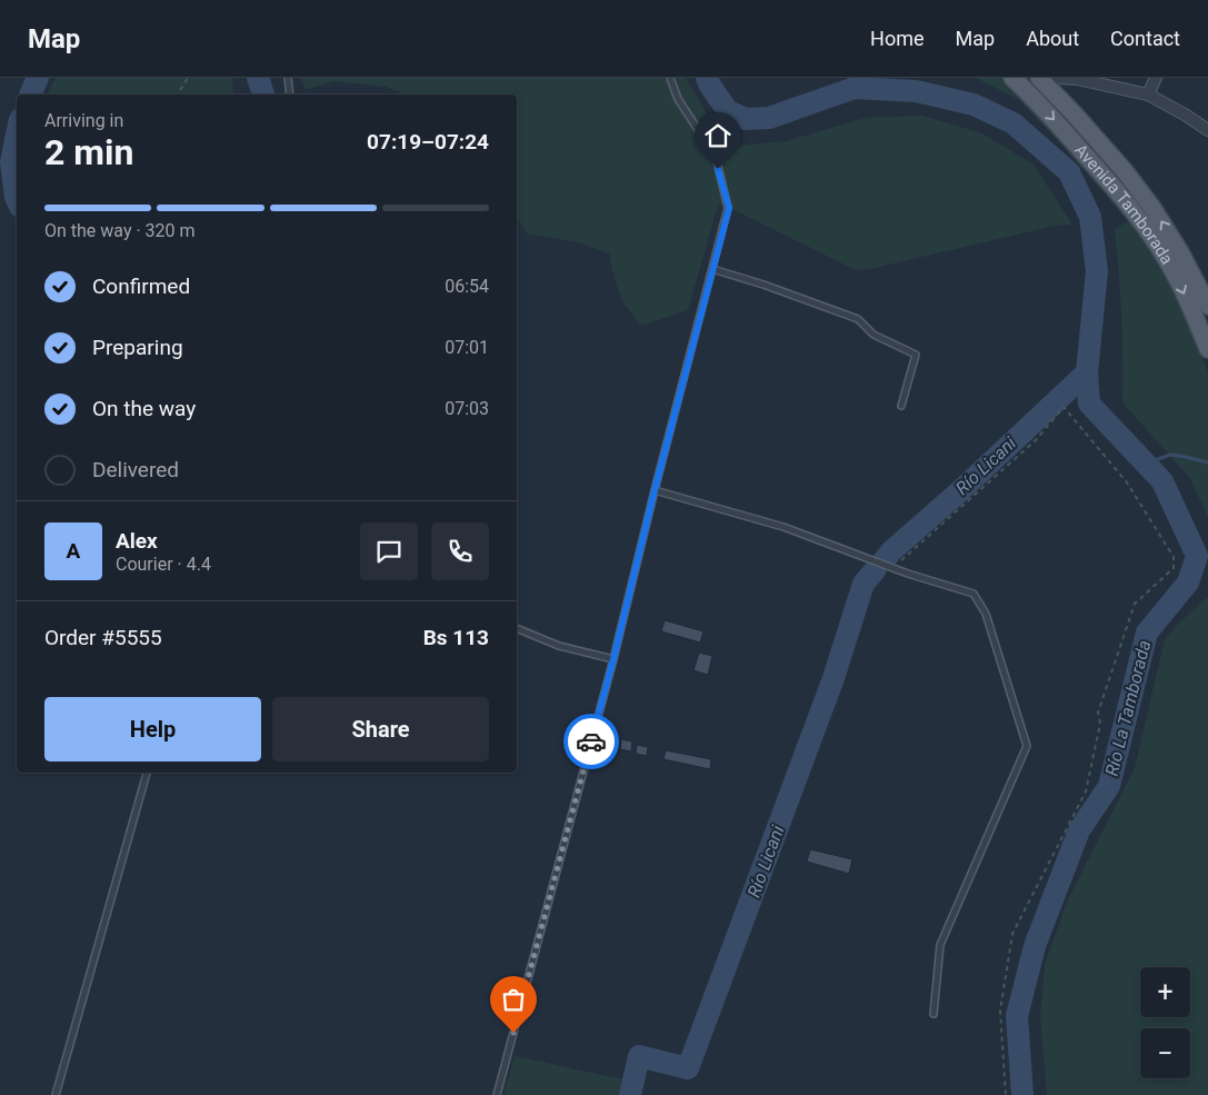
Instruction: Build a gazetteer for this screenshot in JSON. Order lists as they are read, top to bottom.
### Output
{
  "streets": {
    "main road": ["Avenida Tamborada"]
  },
  "water": ["Río Licani", "Río La Tamborada"],
  "page": {
    "header": "Map",
    "nav": [
      "Home",
      "Map",
      "About",
      "Contact"
    ],
    "heading": ["2 min", "Arriving in", "07:19–07:24"],
    "panel": [
      "Alex",
      "Courier · 4.4",
      "Order #5555",
      "Bs 113"
    ],
    "bar": "On the way · 320 m",
    "list": [
      ["Confirmed", "06:54"],
      ["Preparing", "07:01"],
      ["On the way", "07:03"],
      "Delivered"
    ],
    "round": "A",
    "buttons": ["Help", "Share"],
    "map_buttons": ["+", "−"]
  }
}
